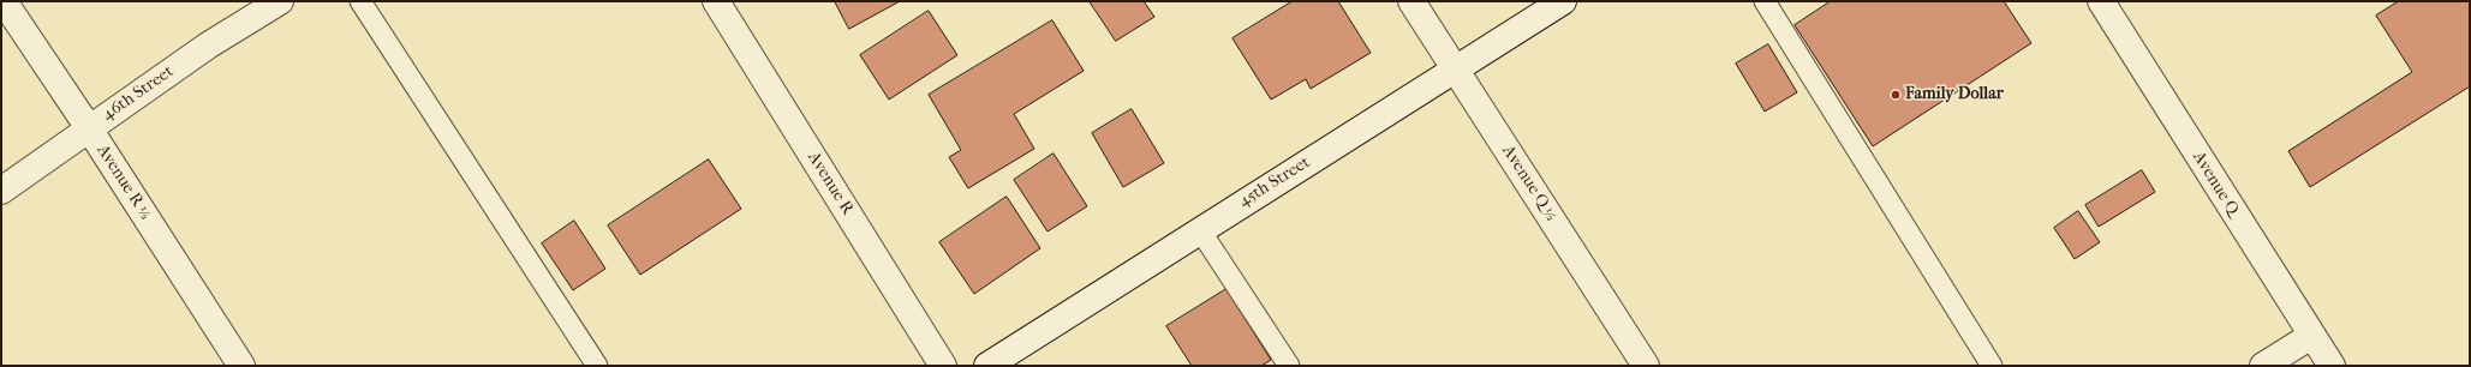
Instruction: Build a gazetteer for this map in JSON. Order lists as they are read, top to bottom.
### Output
{
  "streets": {
    "street": [
      "46th Street",
      "Avenue R ½",
      "45th Street",
      "Avenue R",
      "Avenue Q ½",
      "Avenue Q"
    ]
  },
  "crossings": [
    ["46th Street", "Avenue R ½"],
    ["45th Street", "Avenue Q ½"]
  ],
  "places": ["Family Dollar"]
}
